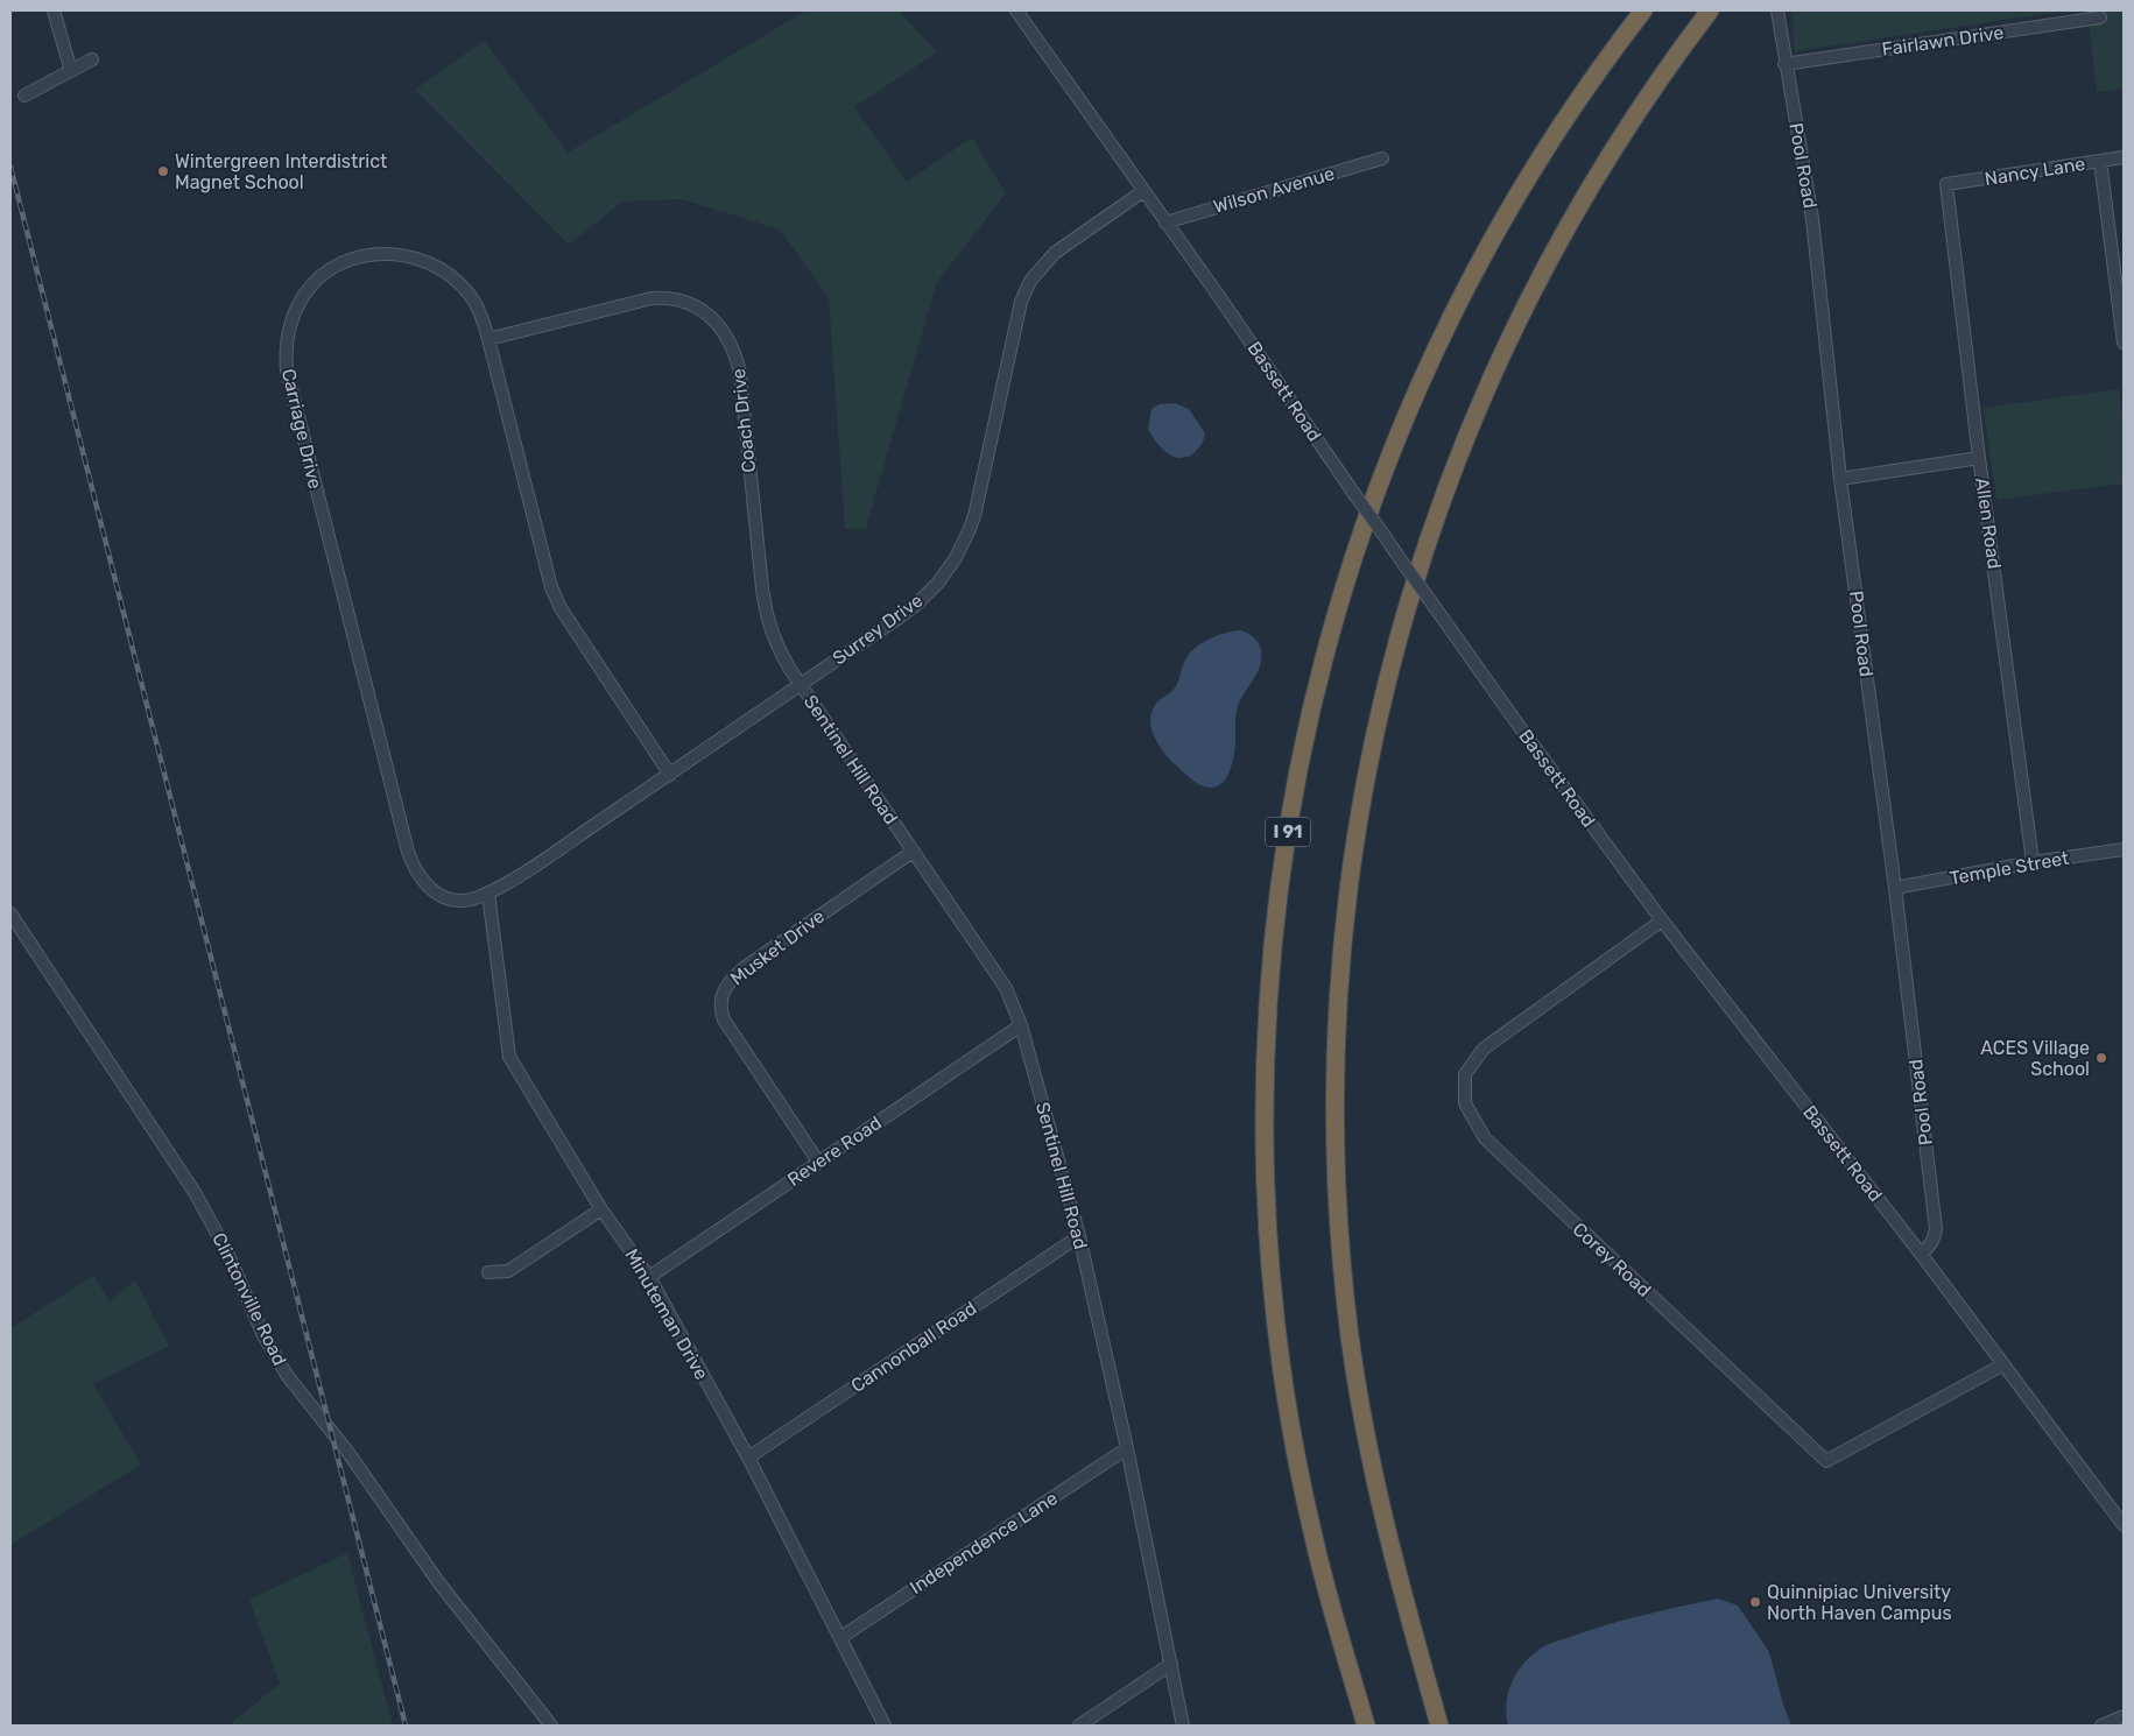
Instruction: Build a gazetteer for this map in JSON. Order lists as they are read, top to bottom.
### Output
{
  "streets": {
    "highway": ["I 91"],
    "street": [
      "Fairlawn Drive",
      "Pool Road",
      "Nancy Lane",
      "Wilson Avenue",
      "Bassett Road",
      "Coach Drive",
      "Carriage Drive",
      "Allen Road",
      "Surrey Drive",
      "Sentinel Hill Road",
      "Temple Street",
      "Musket Drive",
      "Revere Road",
      "Corey Road",
      "Clintonville Road",
      "Minuteman Drive",
      "Cannonball Road",
      "Independence Lane"
    ]
  },
  "crossings": [
    ["Fairlawn Drive", "Pool Road"],
    ["Pool Road", "Bassett Road"],
    ["Pool Road", "Temple Street"],
    ["Nancy Lane", "Allen Road"],
    ["Wilson Avenue", "Bassett Road"],
    ["Bassett Road", "Surrey Drive"],
    ["Bassett Road", "Corey Road"],
    ["Coach Drive", "Carriage Drive"],
    ["Coach Drive", "Surrey Drive"],
    ["Coach Drive", "Sentinel Hill Road"],
    ["Carriage Drive", "Surrey Drive"],
    ["Carriage Drive", "Minuteman Drive"],
    ["Allen Road", "Temple Street"],
    ["Surrey Drive", "Sentinel Hill Road"],
    ["Surrey Drive", "Minuteman Drive"],
    ["Sentinel Hill Road", "Musket Drive"],
    ["Sentinel Hill Road", "Revere Road"],
    ["Sentinel Hill Road", "Cannonball Road"],
    ["Sentinel Hill Road", "Independence Lane"],
    ["Musket Drive", "Revere Road"],
    ["Revere Road", "Minuteman Drive"],
    ["Minuteman Drive", "Cannonball Road"],
    ["Minuteman Drive", "Independence Lane"]
  ],
  "places": ["Wintergreen Interdistrict Magnet School", "ACES Village School", "Quinnipiac University North Haven Campus"]
}
